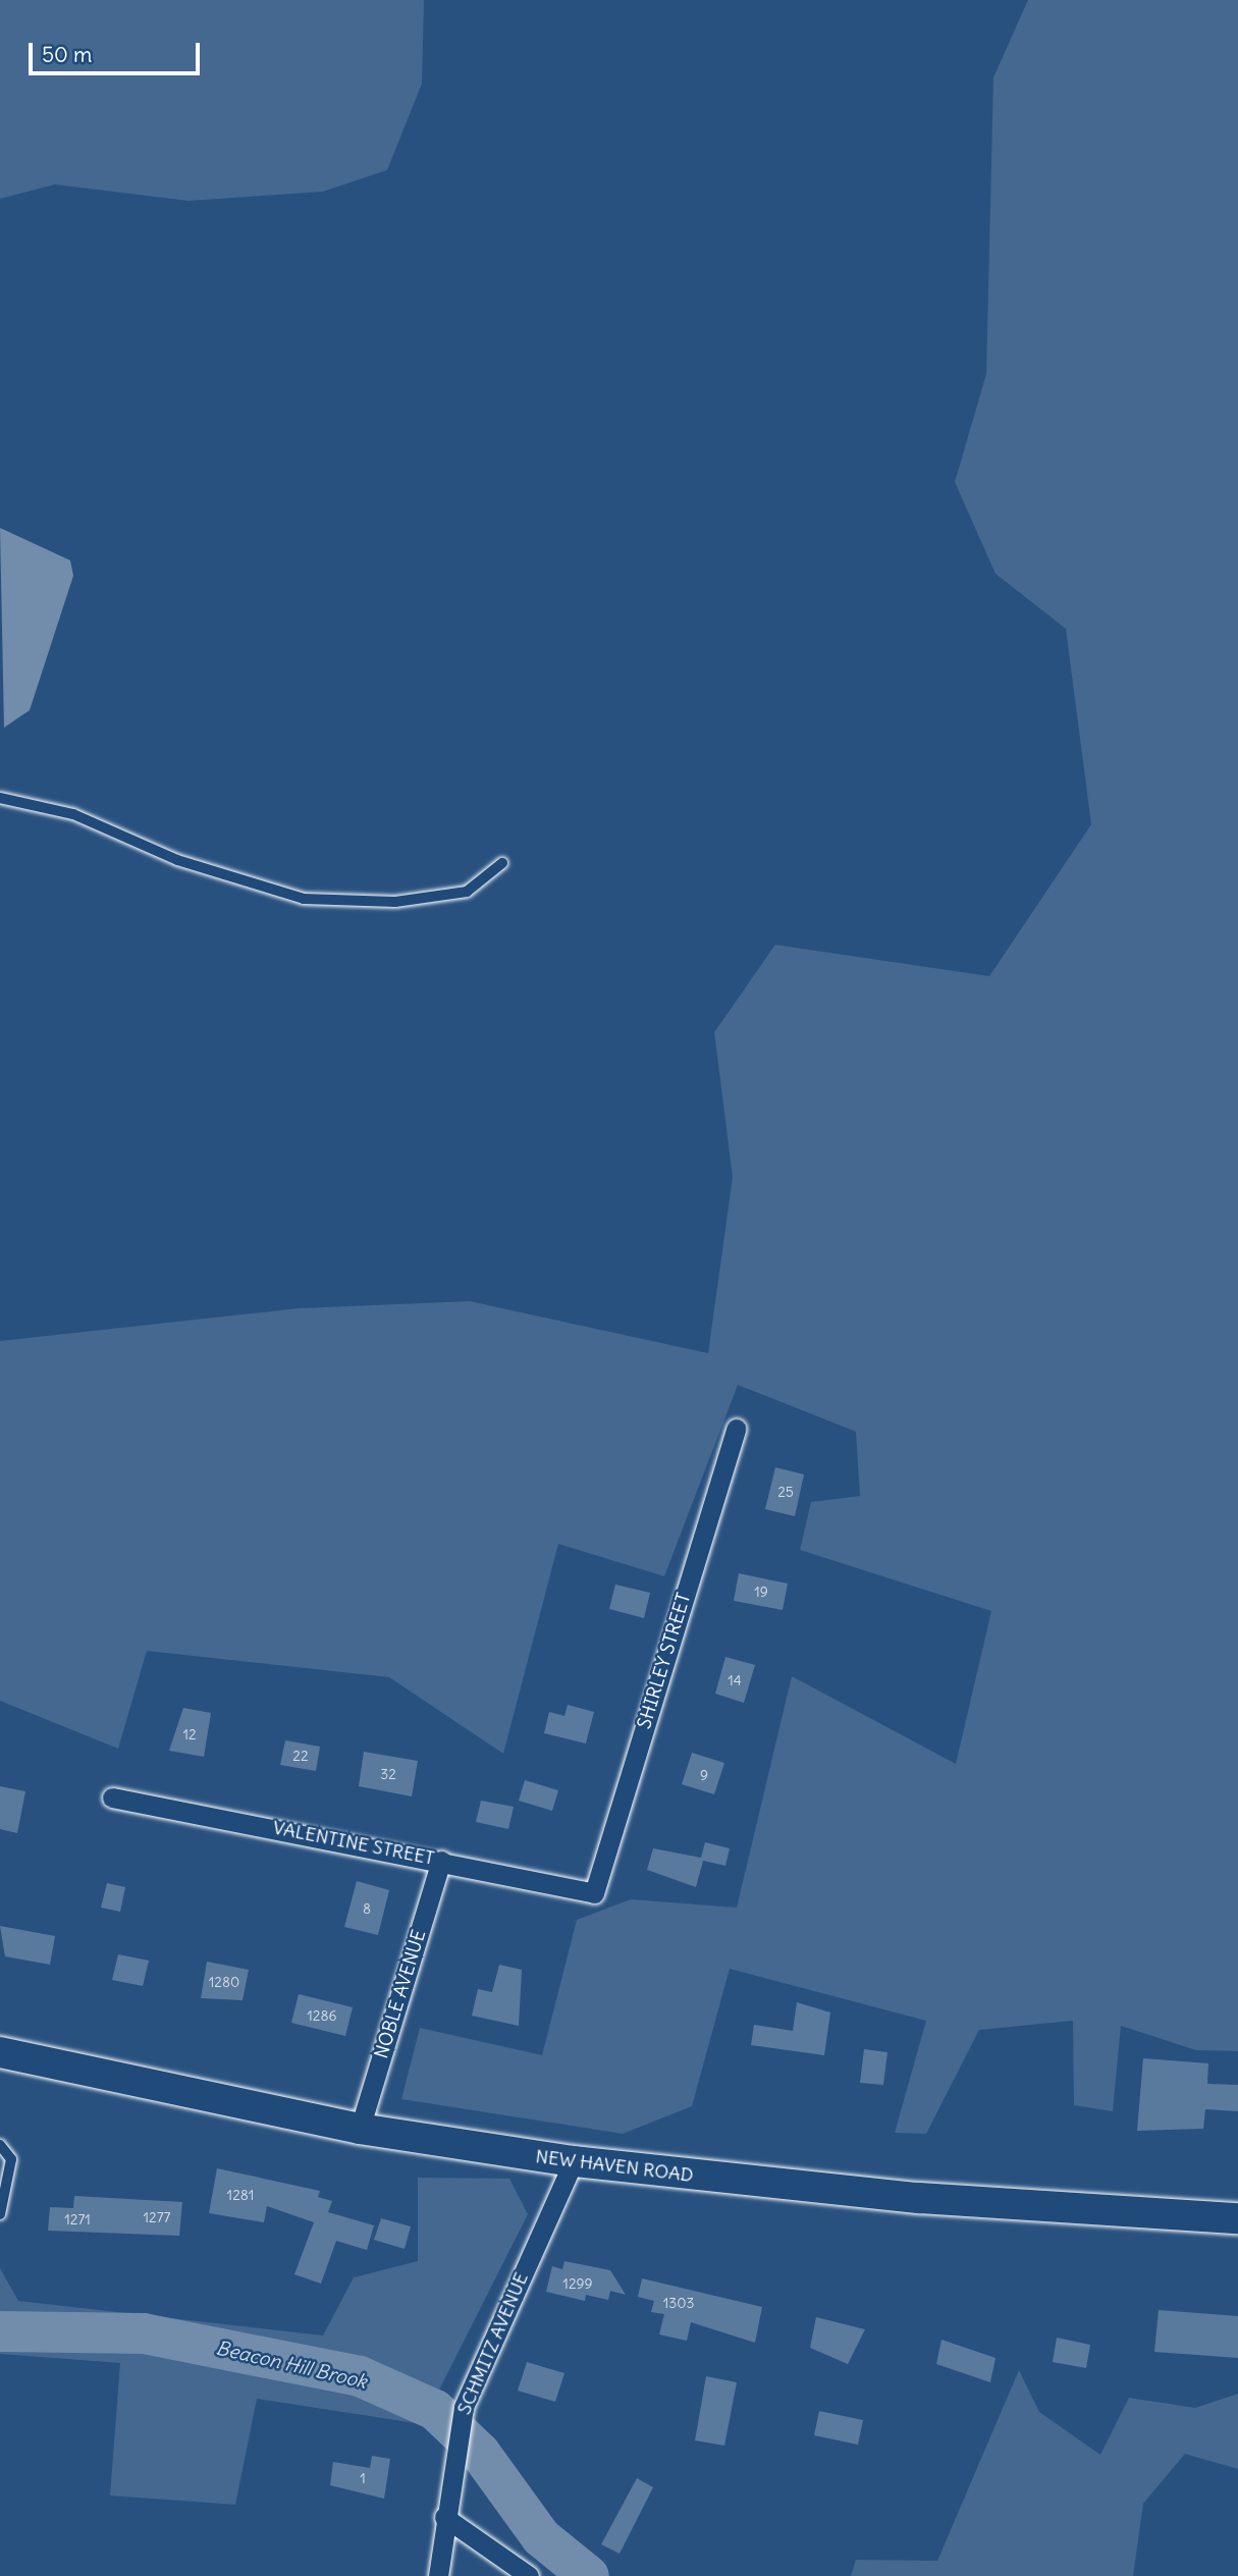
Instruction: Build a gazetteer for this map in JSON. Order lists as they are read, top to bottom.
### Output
{
  "streets": {
    "main road": ["NEW HAVEN ROAD"],
    "street": [
      "SHIRLEY STREET",
      "VALENTINE STREET",
      "NOBLE AVENUE",
      "SCHMITZ AVENUE"
    ]
  },
  "crossings": [
    ["SHIRLEY STREET", "VALENTINE STREET"],
    ["VALENTINE STREET", "NOBLE AVENUE"],
    ["NOBLE AVENUE", "NEW HAVEN ROAD"],
    ["NEW HAVEN ROAD", "SCHMITZ AVENUE"]
  ],
  "water": ["Beacon Hill Brook"],
  "house_numbers": [
    "25",
    "19",
    "14",
    "12",
    "22",
    "32",
    "9",
    "8",
    "1280",
    "1286",
    "1281",
    "1277",
    "1271",
    "1299",
    "1303",
    "1"
  ],
  "scale_bar": "50 m"
}
